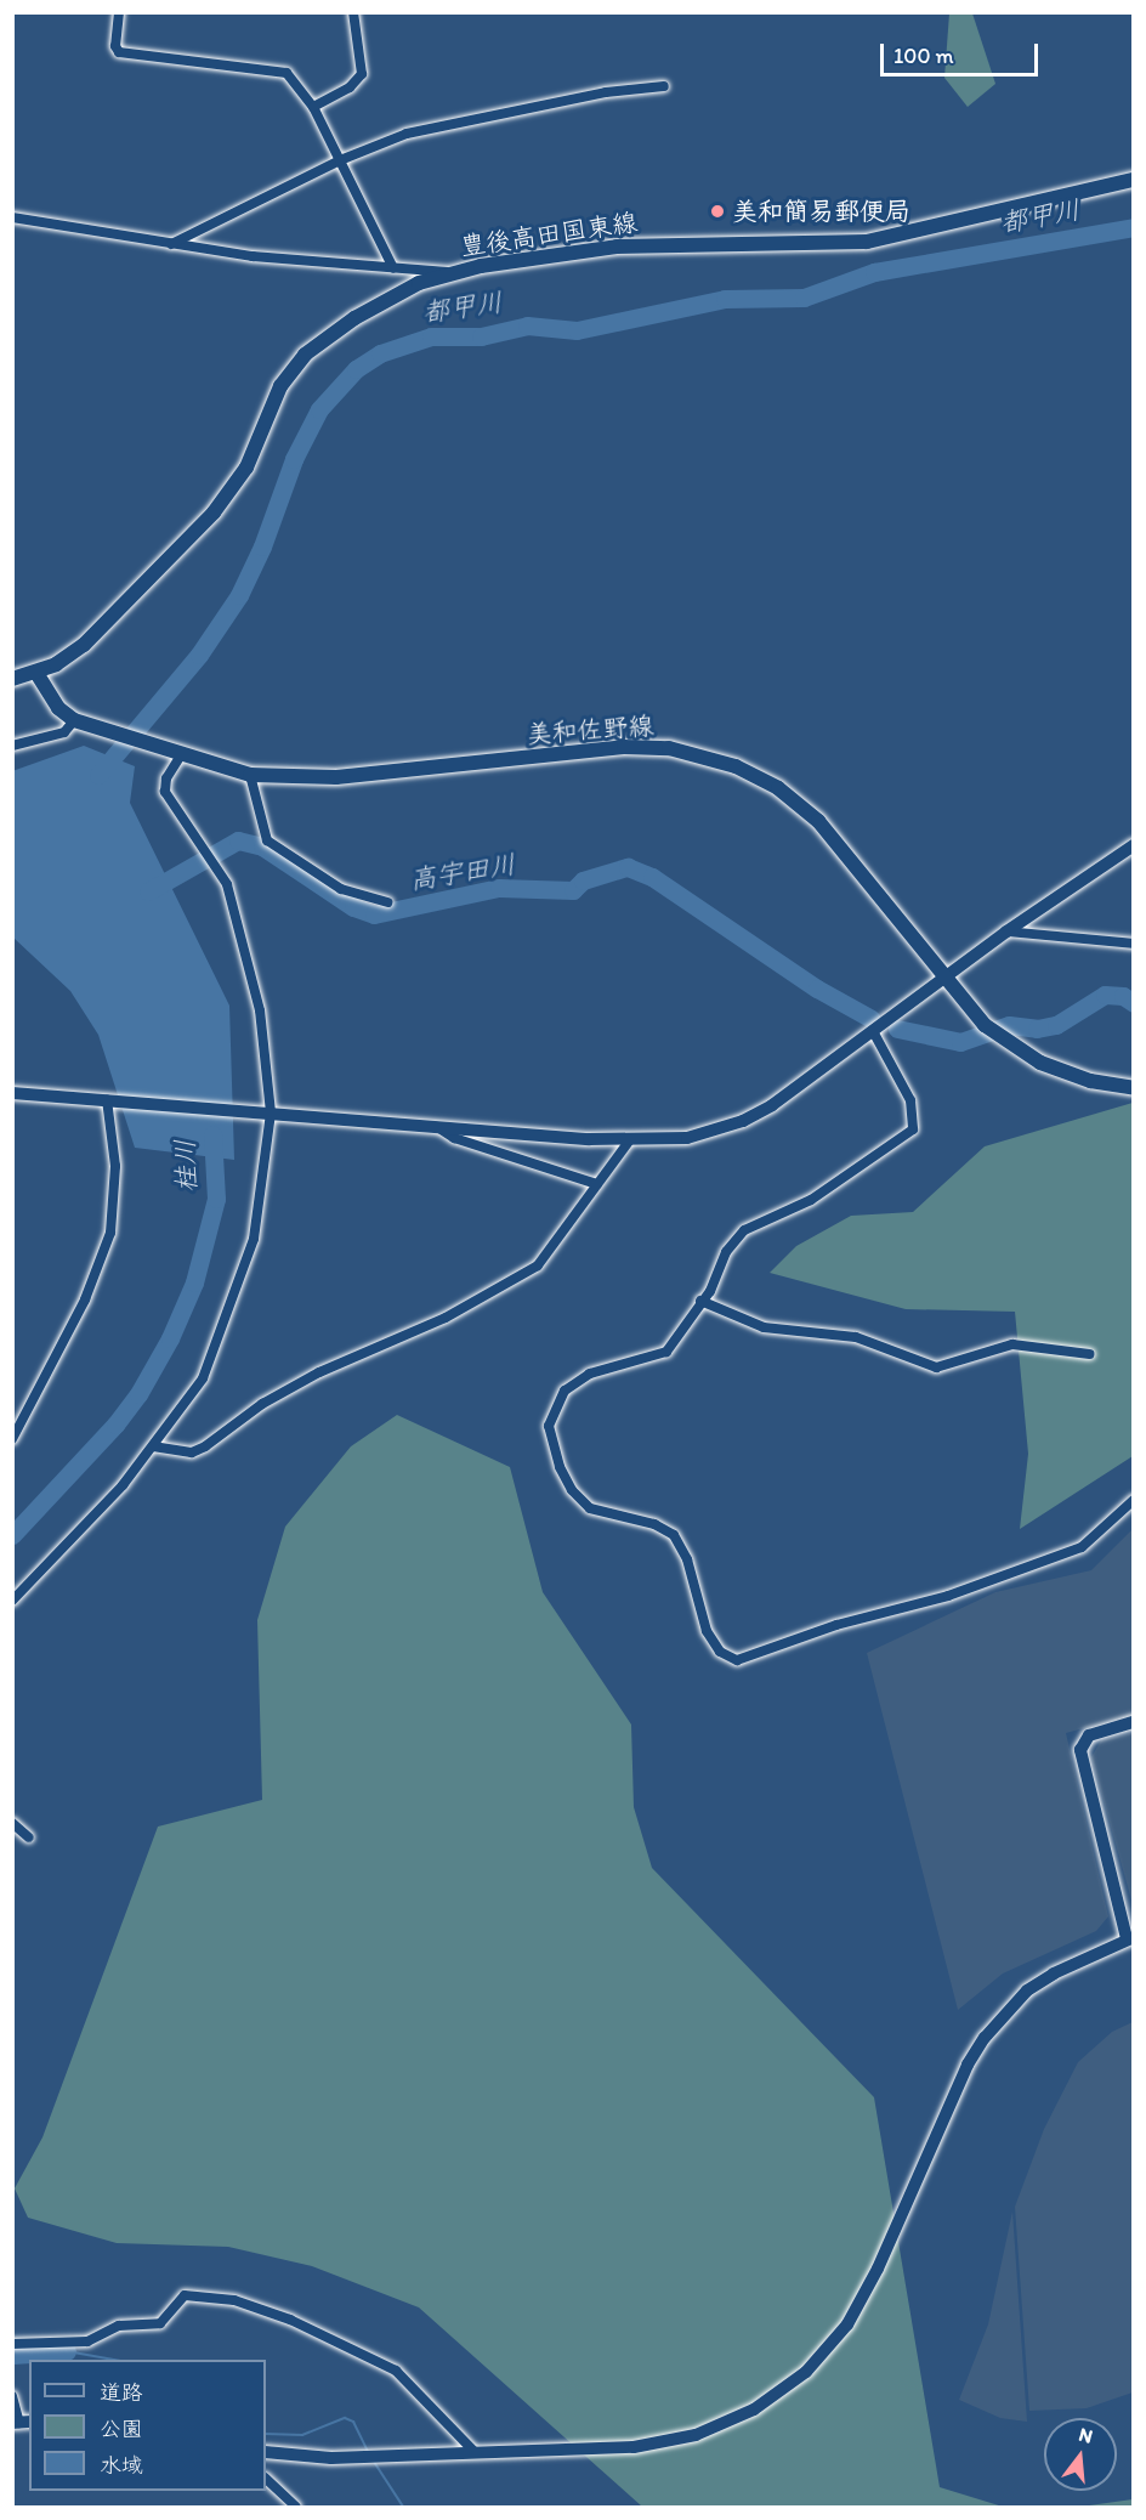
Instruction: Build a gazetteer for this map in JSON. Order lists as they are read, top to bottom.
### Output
{
  "streets": {
    "main road": ["豊後高田国東線", "美和佐野線"]
  },
  "crossings": [
    ["豊後高田国東線", "美和佐野線"]
  ],
  "water": ["都甲川", "高宇田川", "桂川"],
  "places": ["美和簡易郵便局"],
  "legend": ["道路", "公園", "水域"],
  "scale_bar": "100 m",
  "north": "top"
}
